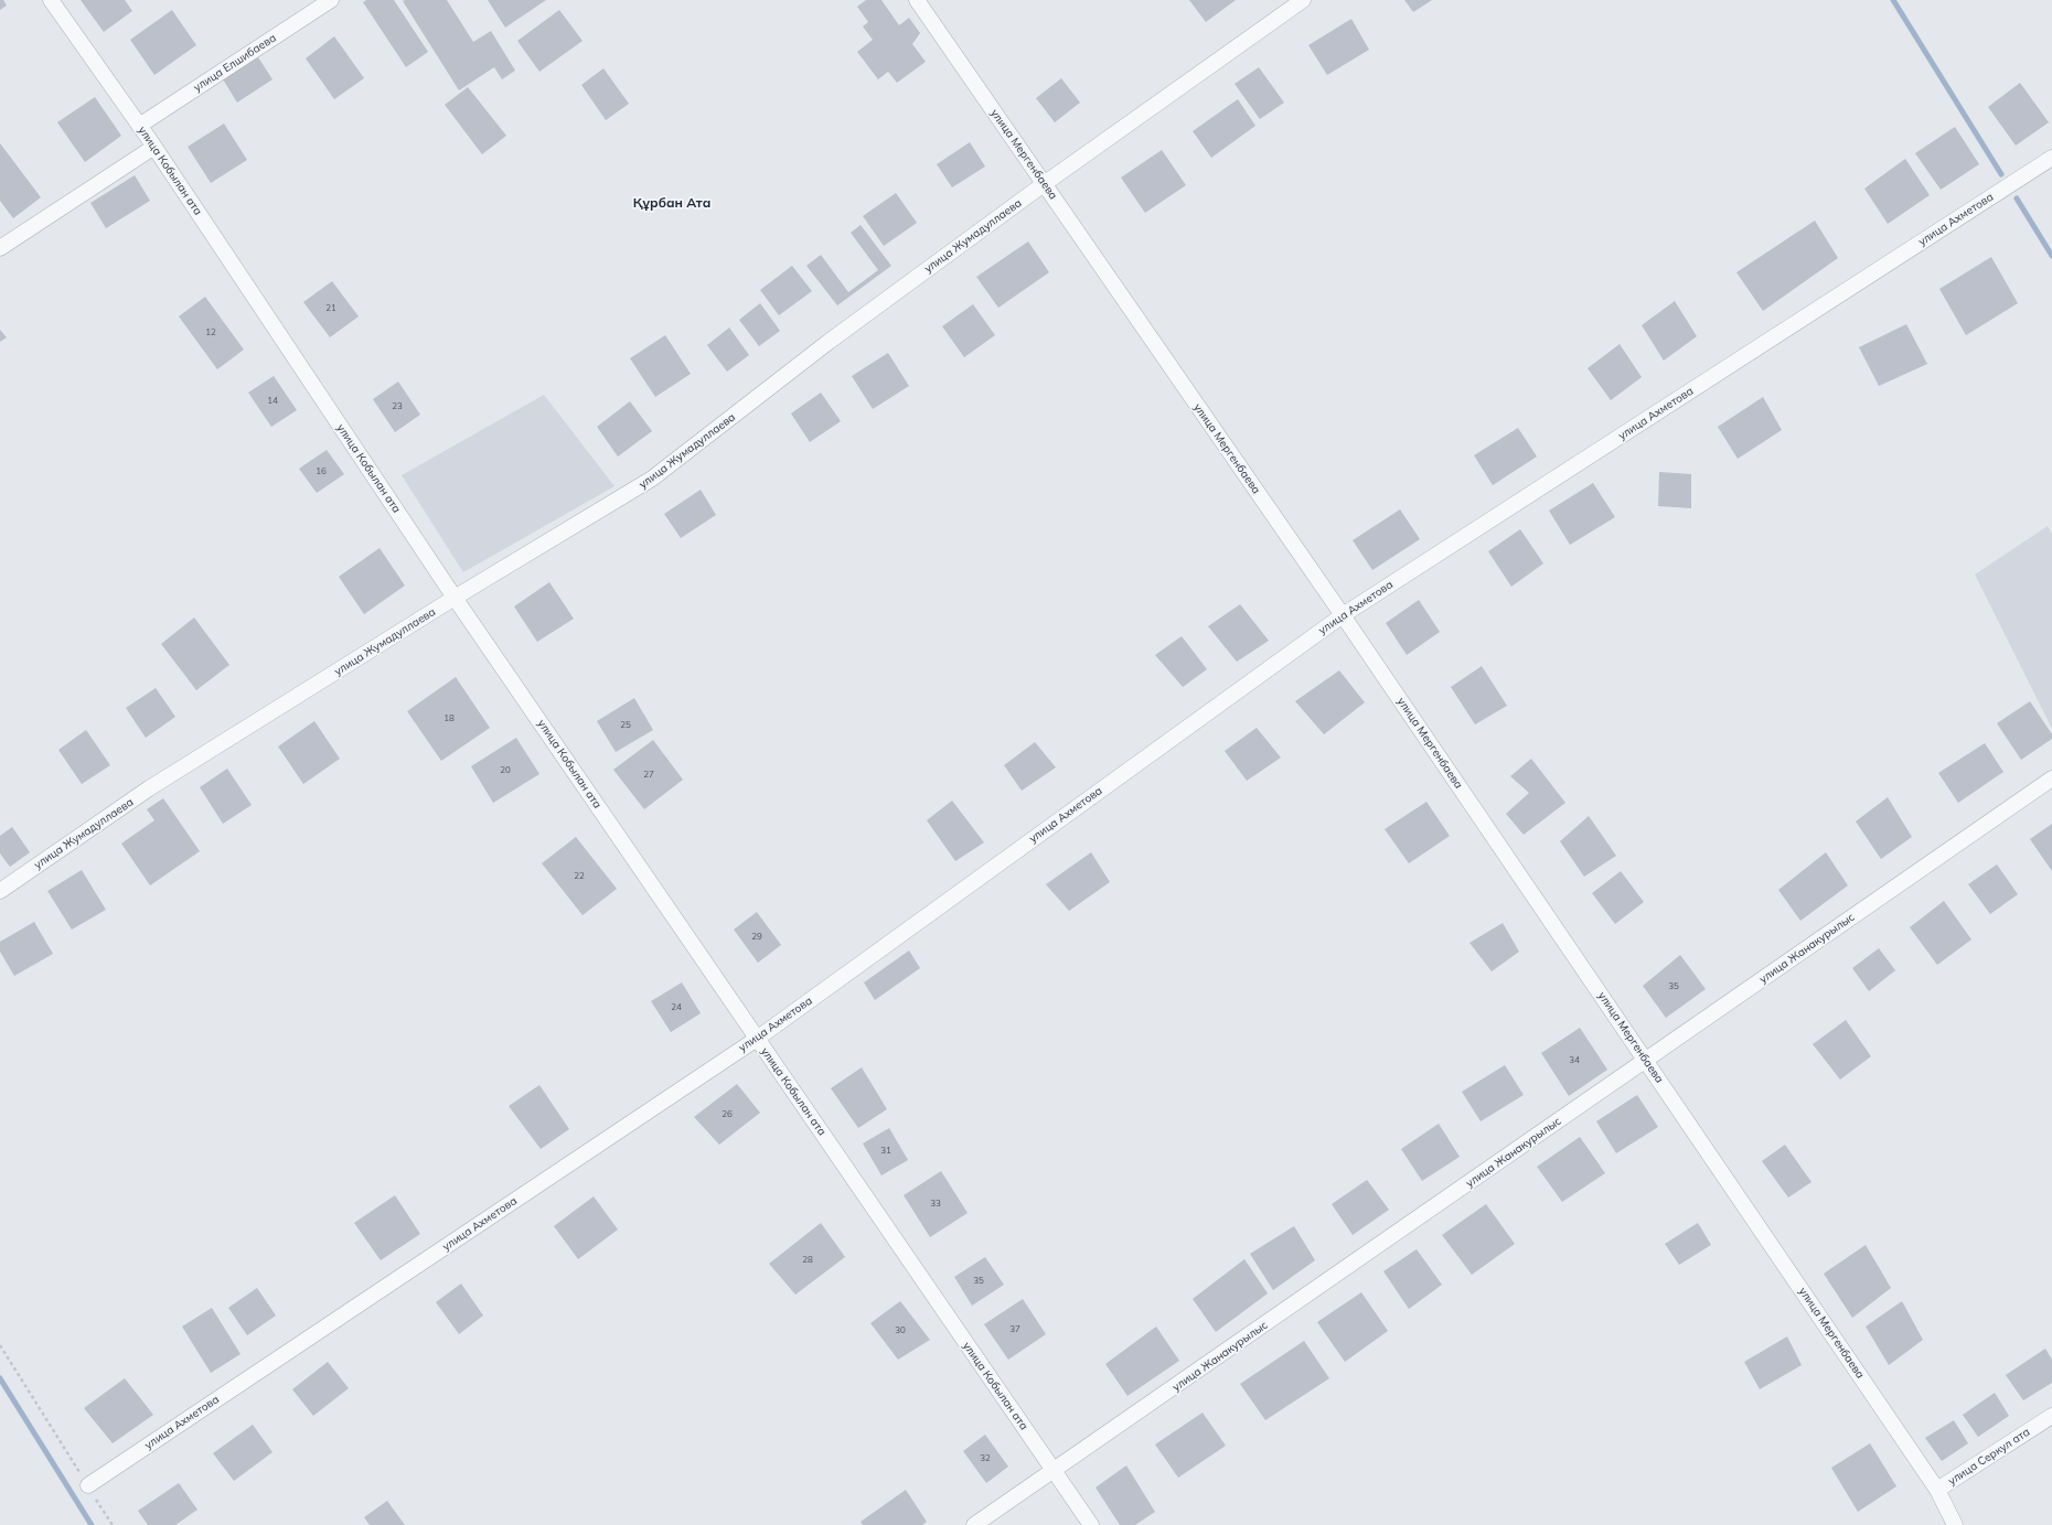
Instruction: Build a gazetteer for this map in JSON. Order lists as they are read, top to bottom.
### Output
{
  "streets": {
    "street": [
      "улица Елшибаева",
      "улица Мергенбаева",
      "улица Кобылан ата",
      "улица Ахметова",
      "улица Жумадуллаева",
      "улица Жанакурылыс",
      "улица Серкул ата"
    ]
  },
  "crossings": [
    ["улица Елшибаева", "улица Кобылан ата"],
    ["улица Мергенбаева", "улица Ахметова"],
    ["улица Мергенбаева", "улица Жумадуллаева"],
    ["улица Мергенбаева", "улица Жанакурылыс"],
    ["улица Мергенбаева", "улица Серкул ата"],
    ["улица Кобылан ата", "улица Ахметова"],
    ["улица Кобылан ата", "улица Жумадуллаева"],
    ["улица Кобылан ата", "улица Жанакурылыс"]
  ],
  "districts": ["Құрбан Ата"],
  "house_numbers": [
    "21",
    "12",
    "14",
    "23",
    "16",
    "18",
    "25",
    "20",
    "27",
    "22",
    "29",
    "35",
    "24",
    "34",
    "26",
    "31",
    "33",
    "28",
    "35",
    "37",
    "30",
    "32"
  ]
}
